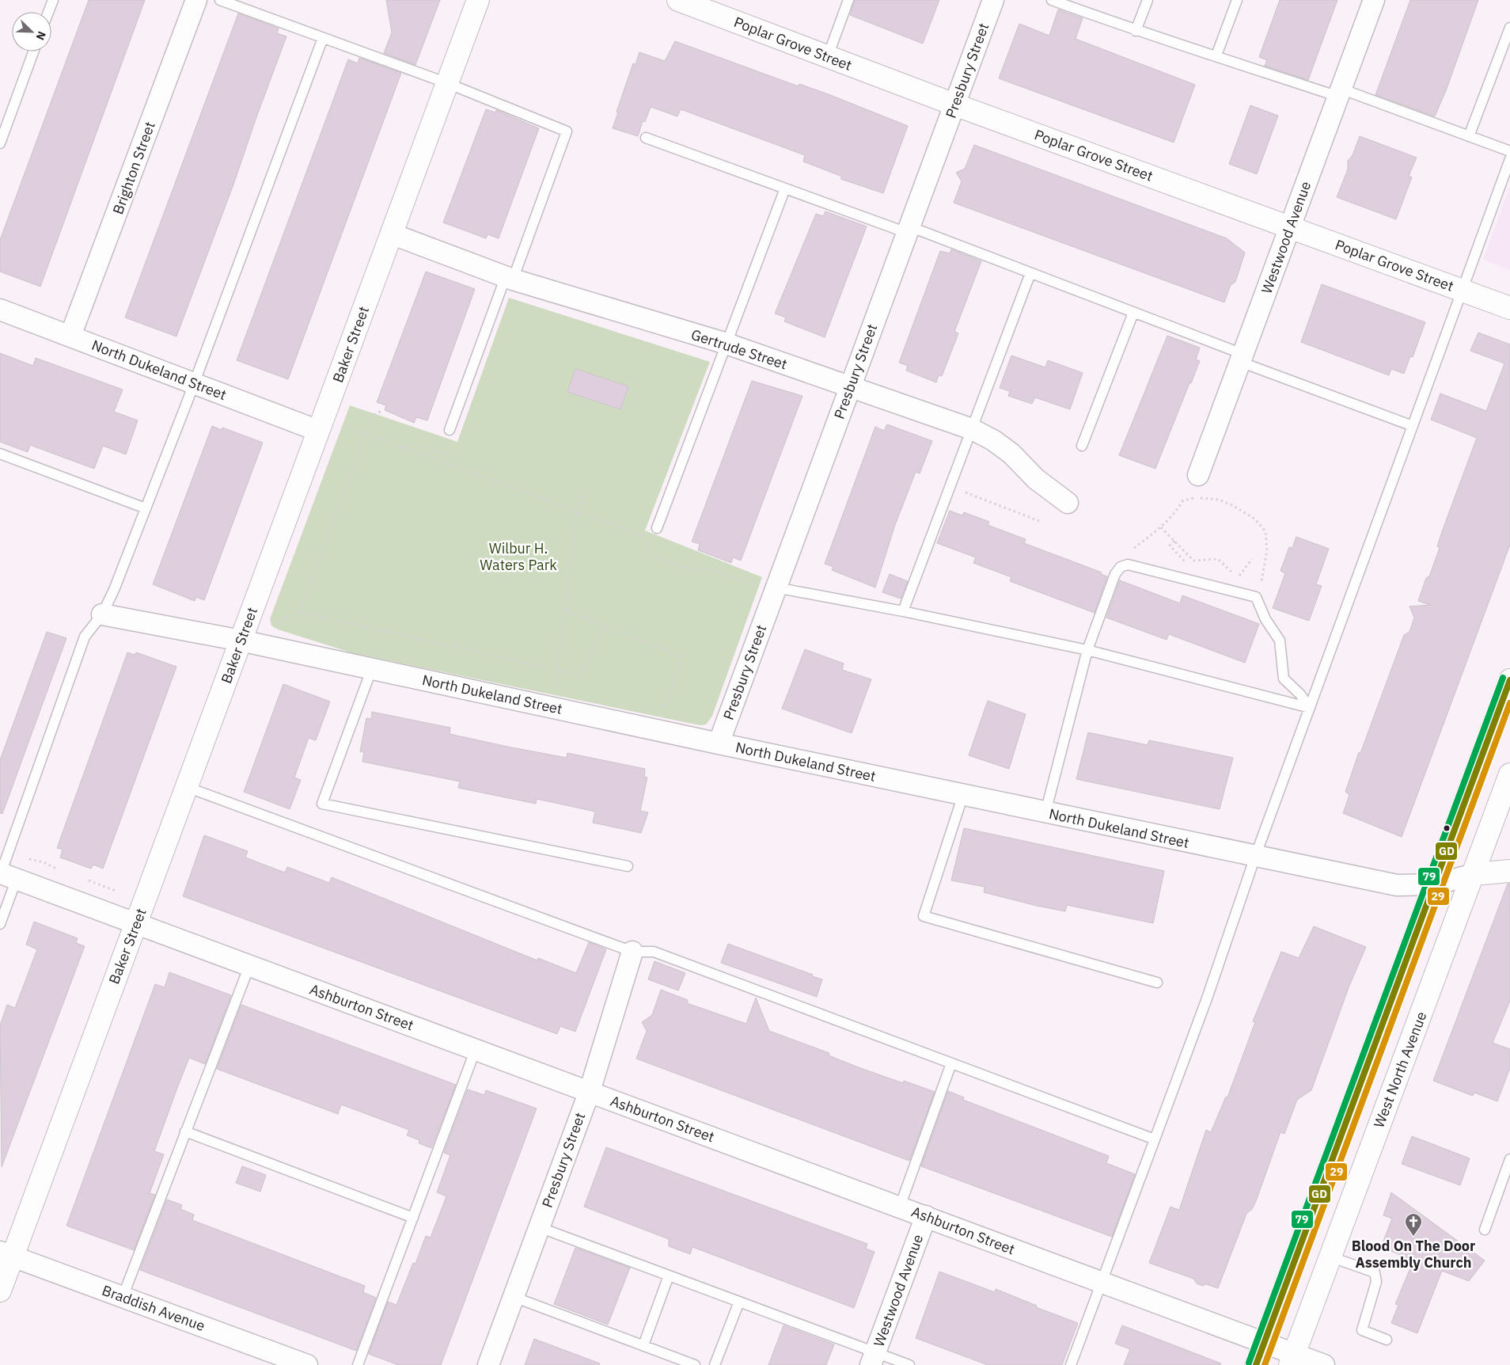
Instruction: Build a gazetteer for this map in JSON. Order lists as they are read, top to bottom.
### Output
{
  "streets": {
    "street": [
      "Poplar Grove Street",
      "Presbury Street",
      "Brighton Street",
      "Westwood Avenue",
      "Baker Street",
      "Gertrude Street",
      "North Dukeland Street",
      "Ashburton Street",
      "West North Avenue",
      "Braddish Avenue"
    ]
  },
  "crossings": [
    ["Poplar Grove Street", "Presbury Street"],
    ["Poplar Grove Street", "Westwood Avenue"],
    ["Presbury Street", "Gertrude Street"],
    ["Presbury Street", "North Dukeland Street"],
    ["Presbury Street", "Ashburton Street"],
    ["Brighton Street", "North Dukeland Street"],
    ["Westwood Avenue", "Ashburton Street"],
    ["Baker Street", "Gertrude Street"],
    ["Baker Street", "North Dukeland Street"],
    ["Baker Street", "Ashburton Street"],
    ["Baker Street", "Braddish Avenue"],
    ["North Dukeland Street", "West North Avenue"],
    ["Ashburton Street", "West North Avenue"]
  ],
  "parks": ["Wilbur H. Waters Park"],
  "places": {
    "church": ["Blood On The Door Assembly Church"]
  },
  "lines": ["transit line 79", "transit line GD", "transit line 29"],
  "north": "bottom right"
}
